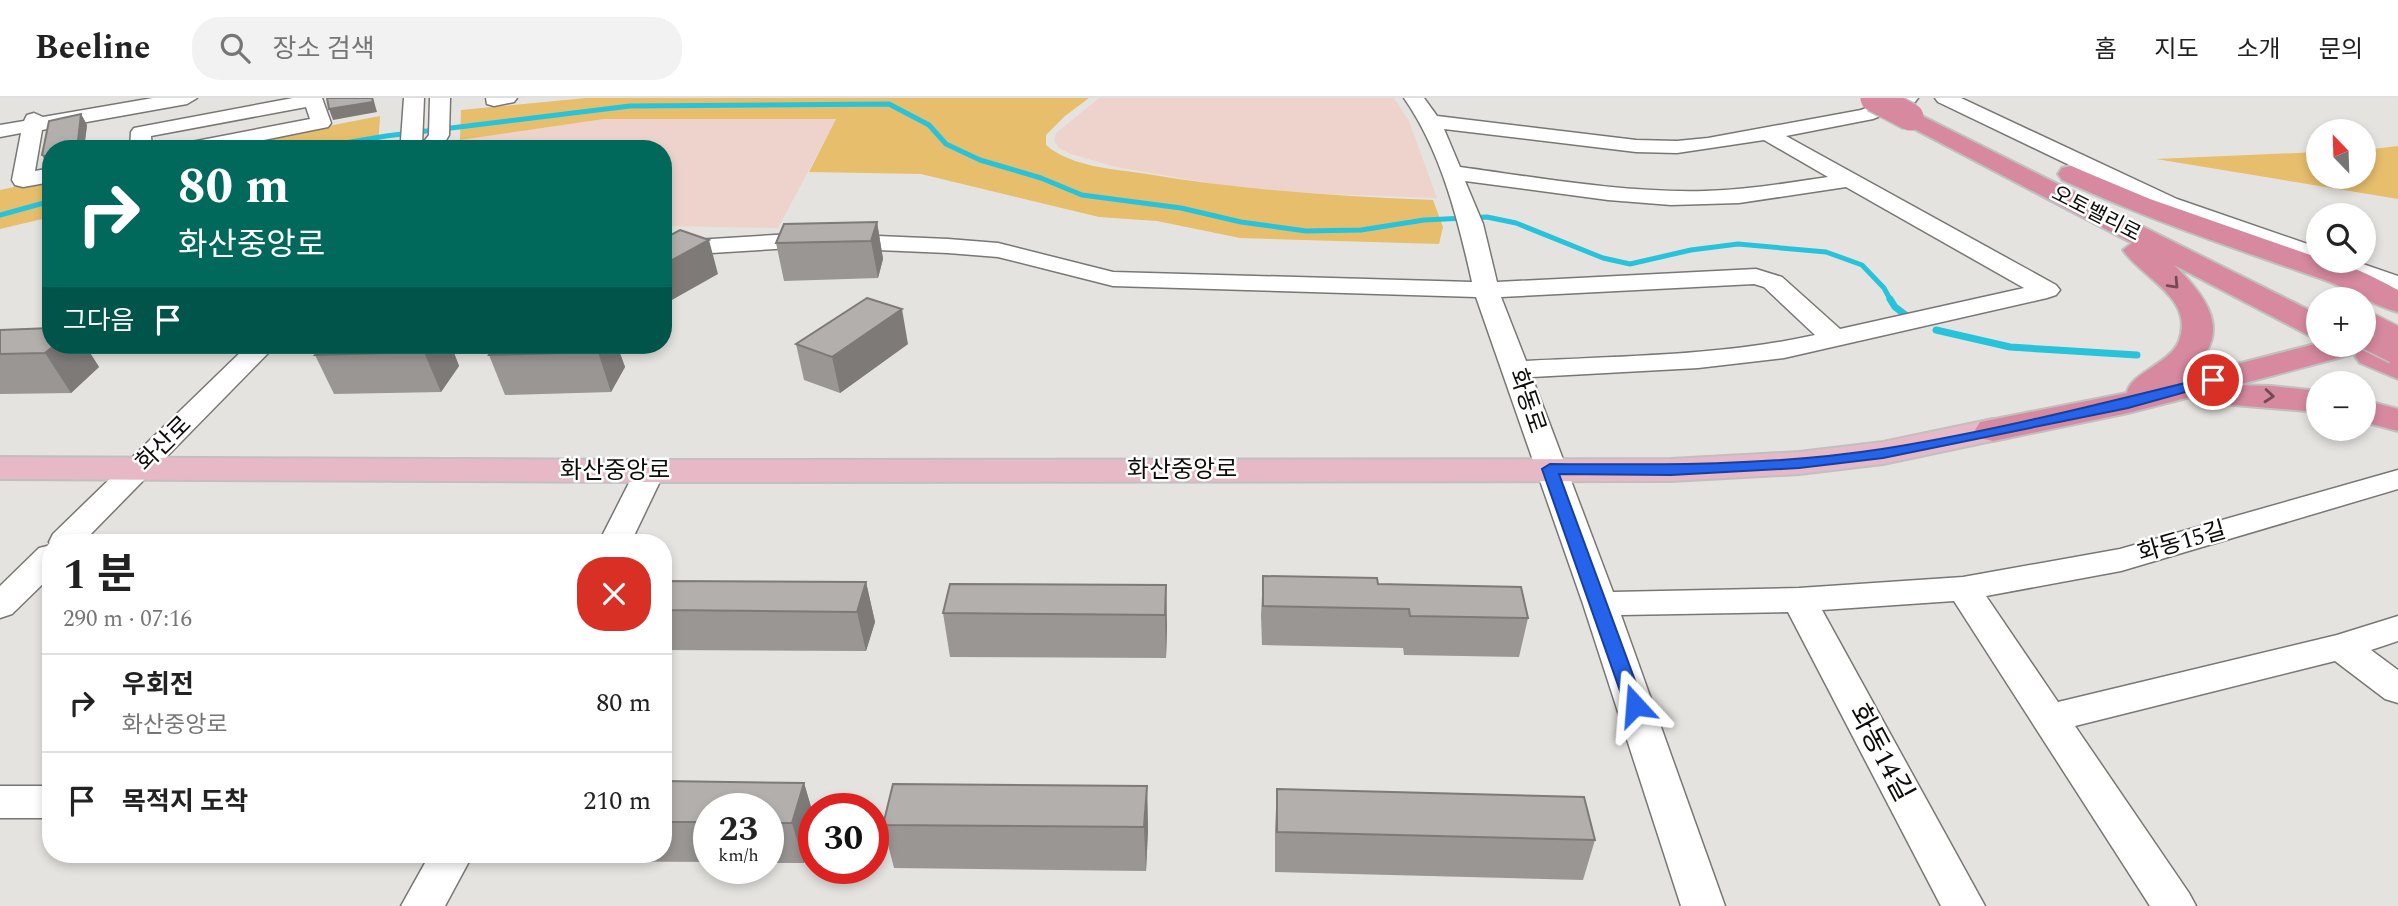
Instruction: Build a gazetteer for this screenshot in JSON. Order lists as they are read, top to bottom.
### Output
{
  "streets": {
    "highway": ["오토밸리로", "화산중앙로"],
    "street": [
      "화동로",
      "화산로",
      "화동15길",
      "화동14길"
    ]
  },
  "crossings": [
    ["화동로", "화산중앙로"],
    ["화동로", "화동15길"],
    ["화산로", "화산중앙로"],
    ["화동15길", "화동14길"]
  ],
  "north": "top left",
  "page": {
    "header": "Beeline",
    "search": "장소 검색",
    "nav": [
      "홈",
      "지도",
      "소개",
      "문의"
    ],
    "map_buttons": ["+", "−"],
    "turn": ["80 m", "화산중앙로"],
    "then": "그다음",
    "heading": ["1 분", "290 m · 07:16"],
    "list": [
      {
        "name": "우회전",
        "note": "화산중앙로",
        "value": "80 m"
      },
      {
        "name": "목적지 도착",
        "value": "210 m"
      }
    ],
    "speed": "23 km/h",
    "limit": "30"
  }
}
